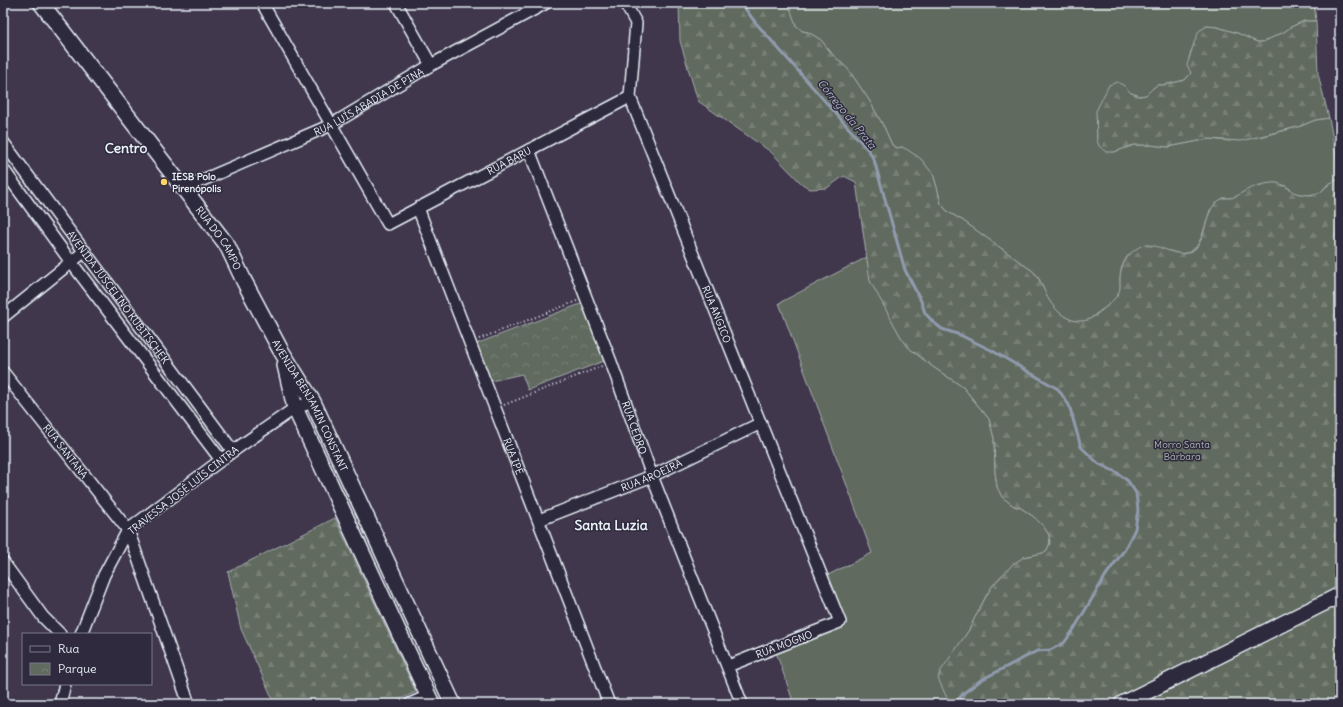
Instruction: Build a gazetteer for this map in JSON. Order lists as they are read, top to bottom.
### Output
{
  "streets": {
    "street": [
      "RUA LUÍS ABADIA DE PINA",
      "RUA BARU",
      "RUA DO CAMPO",
      "AVENIDA JUSCELINO KUBITSCHEK",
      "RUA ANGICO",
      "AVENIDA BENJAMIN CONSTANT",
      "RUA CEDRO",
      "RUA SANTANA",
      "RUA IPÊ",
      "RUA AROEIRA",
      "TRAVESSA JOSÉ LUÍS CINTRA",
      "RUA MOGNO"
    ]
  },
  "crossings": [
    ["RUA LUÍS ABADIA DE PINA", "RUA BARU"],
    ["RUA LUÍS ABADIA DE PINA", "RUA DO CAMPO"],
    ["RUA BARU", "RUA ANGICO"],
    ["RUA BARU", "RUA CEDRO"],
    ["RUA BARU", "RUA IPÊ"],
    ["RUA DO CAMPO", "AVENIDA BENJAMIN CONSTANT"],
    ["AVENIDA JUSCELINO KUBITSCHEK", "TRAVESSA JOSÉ LUÍS CINTRA"],
    ["RUA ANGICO", "RUA AROEIRA"],
    ["RUA ANGICO", "RUA MOGNO"],
    ["AVENIDA BENJAMIN CONSTANT", "TRAVESSA JOSÉ LUÍS CINTRA"],
    ["RUA CEDRO", "RUA AROEIRA"],
    ["RUA CEDRO", "RUA MOGNO"],
    ["RUA SANTANA", "TRAVESSA JOSÉ LUÍS CINTRA"],
    ["RUA IPÊ", "RUA AROEIRA"]
  ],
  "districts": ["Centro", "Santa Luzia"],
  "water": ["Córrego da Prata"],
  "parks": ["Morro Santa Bárbara"],
  "places": ["IESB Polo Pirenópolis"],
  "legend": ["Rua", "Parque"]
}
